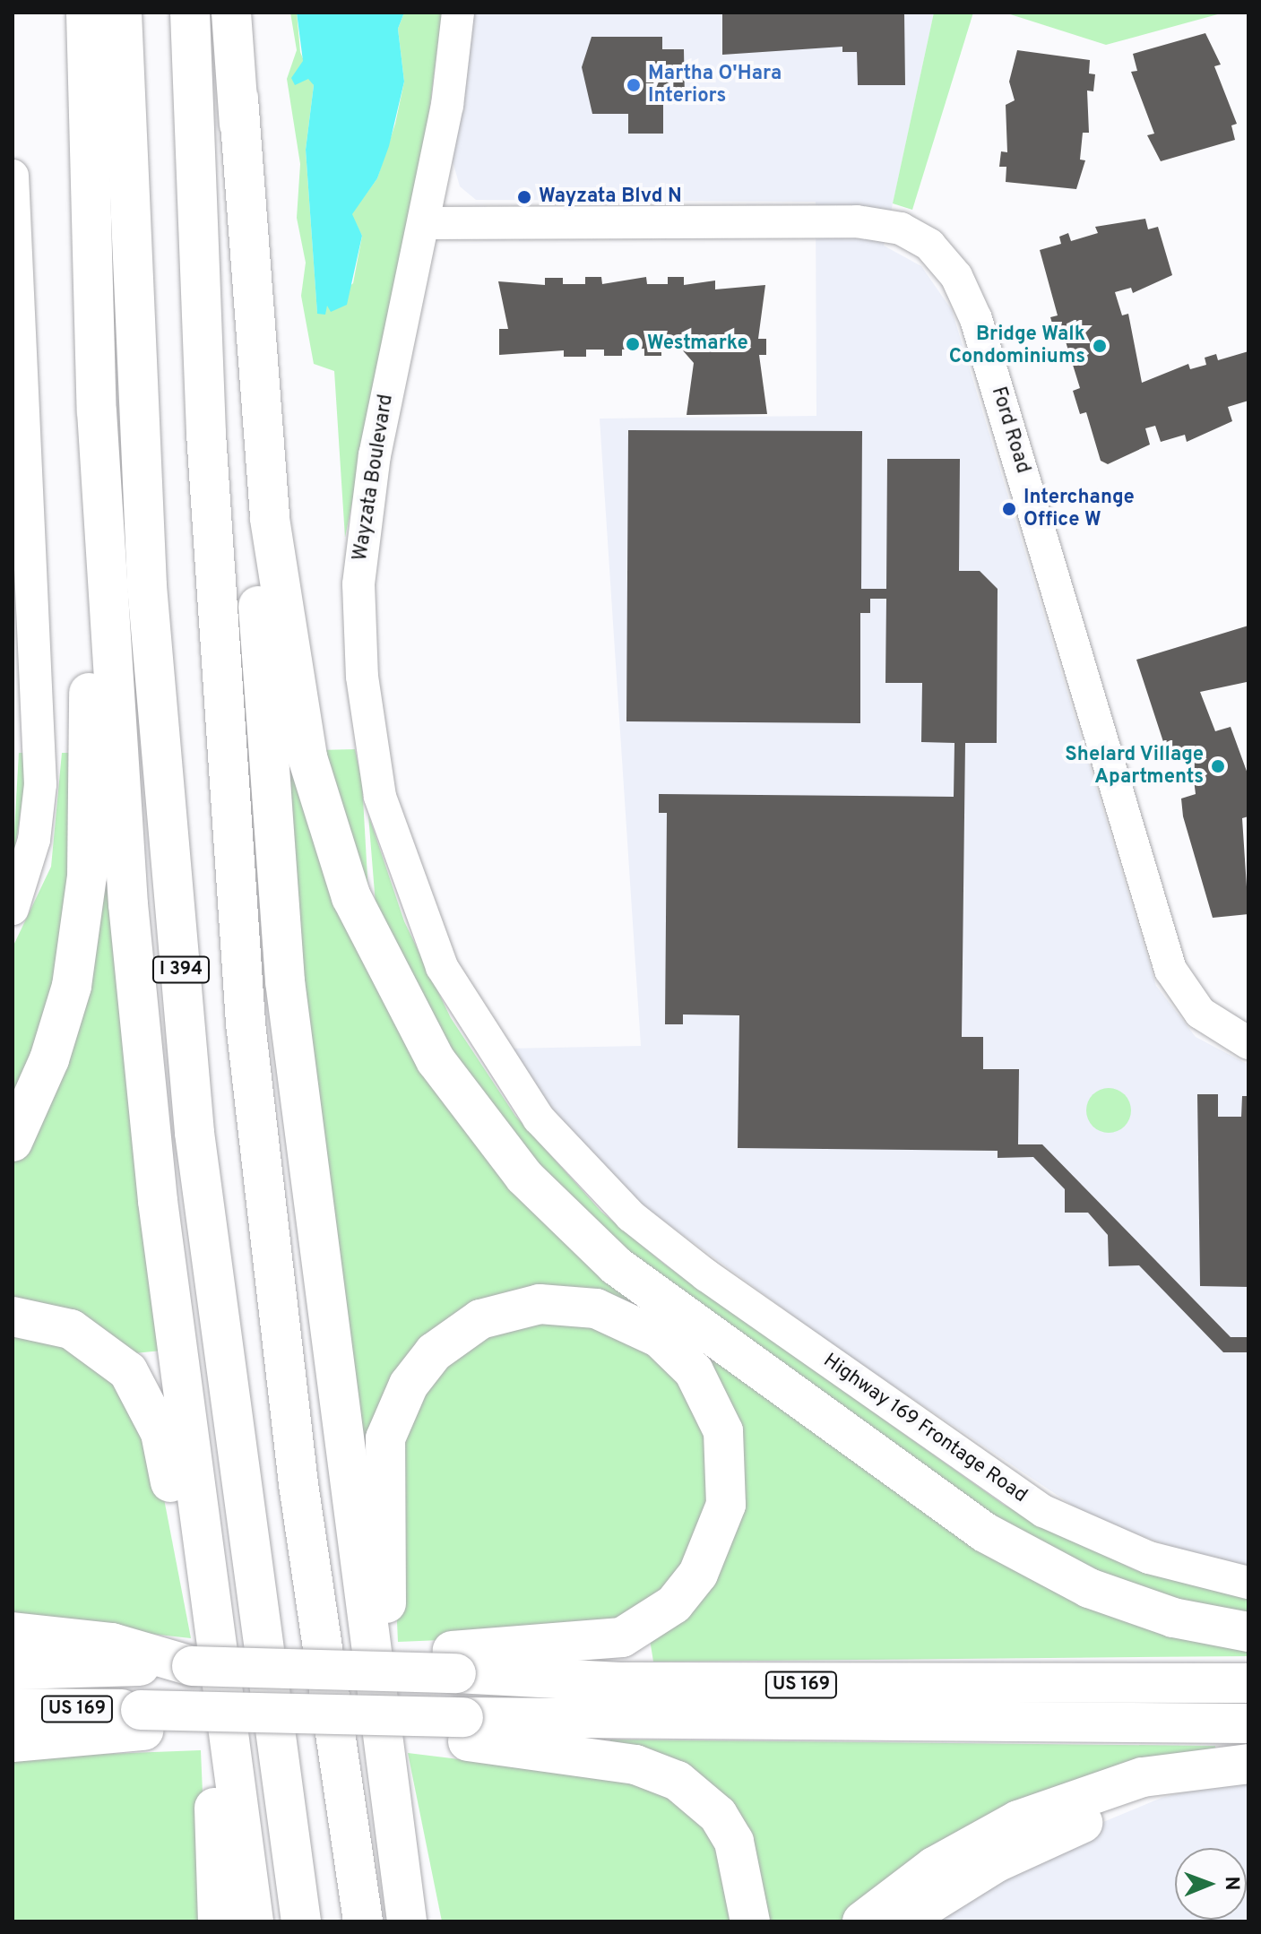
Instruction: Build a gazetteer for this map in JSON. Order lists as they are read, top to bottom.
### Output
{
  "streets": {
    "highway": ["I 394", "US 169"],
    "street": ["Ford Road", "Wayzata Boulevard", "Highway 169 Frontage Road"]
  },
  "crossings": [
    ["Ford Road", "Wayzata Boulevard"],
    ["Wayzata Boulevard", "Highway 169 Frontage Road"]
  ],
  "places": [
    "Martha O'Hara Interiors",
    "Wayzata Blvd N",
    "Westmarke",
    "Bridge Walk Condominiums",
    "Interchange Office W",
    "Shelard Village Apartments"
  ],
  "north": "right"
}
